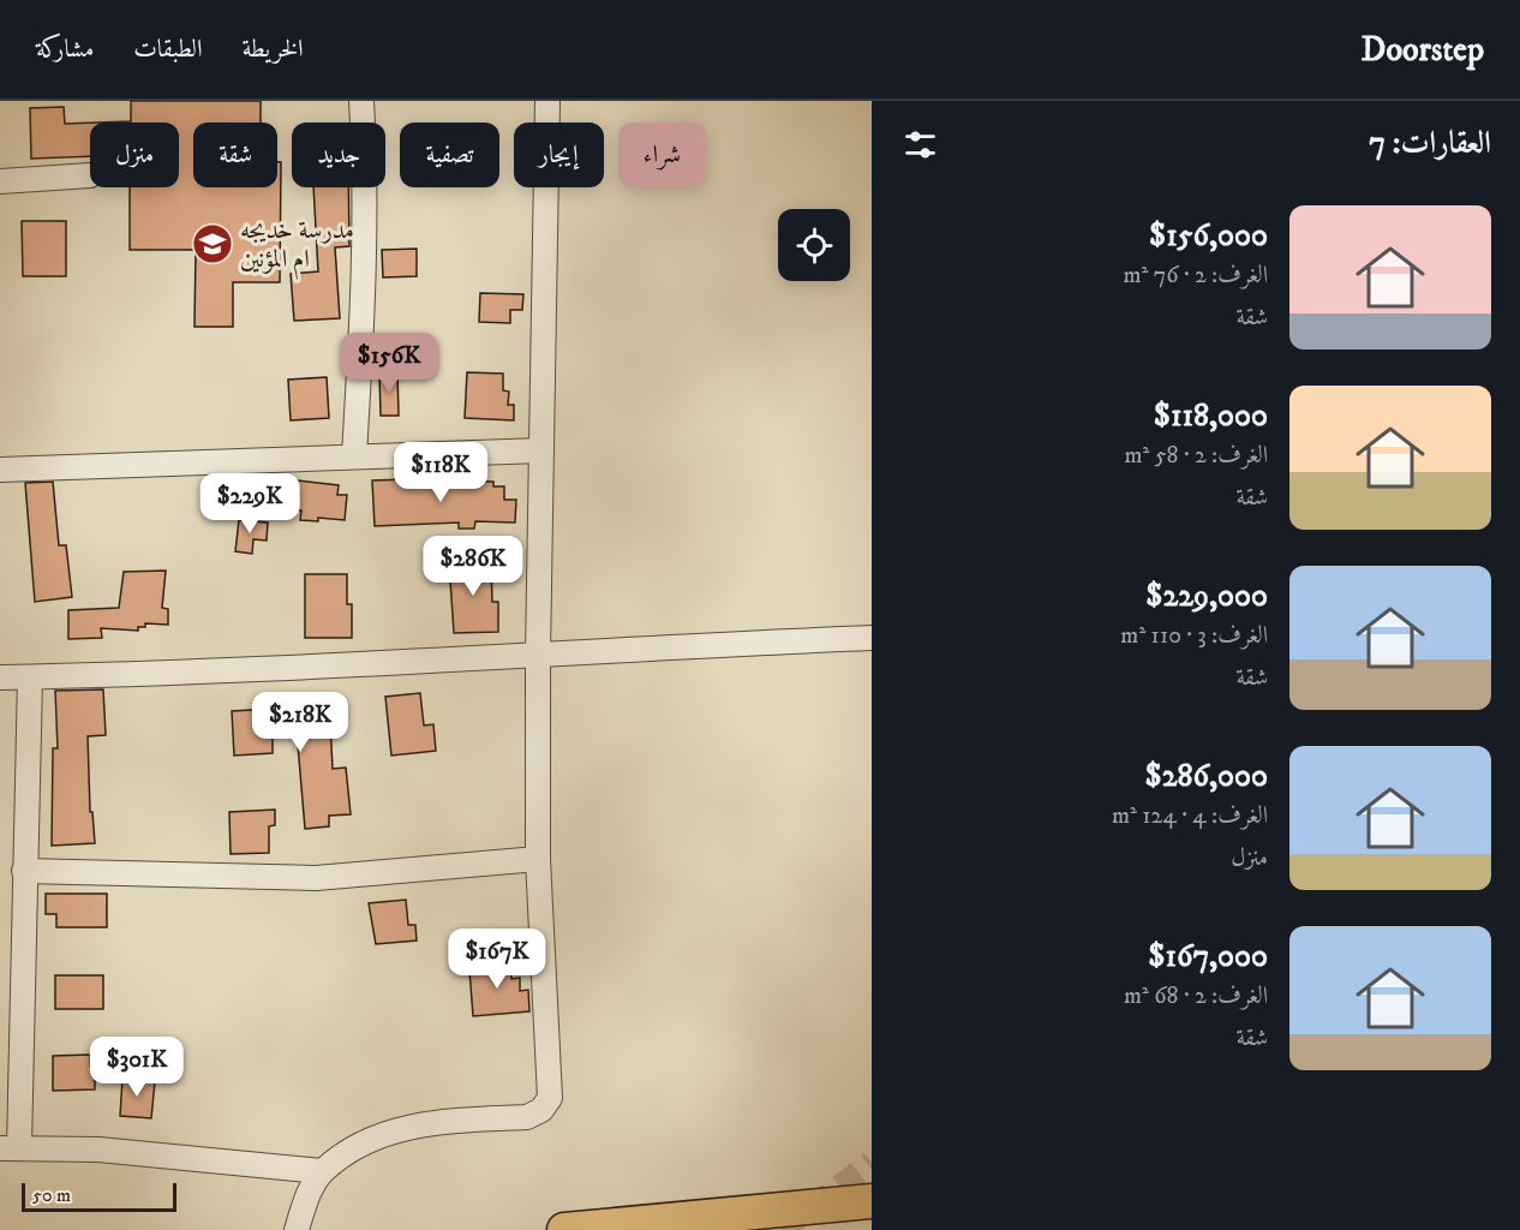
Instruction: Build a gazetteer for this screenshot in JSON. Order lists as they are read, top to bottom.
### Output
{
  "places": {
    "school or university": ["مدرسة خديجه ام المؤنين"]
  },
  "scale_bar": "50 m",
  "page": {
    "header": "Doorstep",
    "nav": ["الخريطة", "الطبقات", "مشاركة"],
    "heading": "العقارات: 7",
    "chip": [
      "شراء",
      "إيجار",
      "تصفية",
      "جديد",
      "شقة",
      "منزل"
    ],
    "list": [
      {
        "name": "$156,000",
        "note": "الغرف: 2 · 76 m² · شقة"
      },
      {
        "name": "$118,000",
        "note": "الغرف: 2 · 58 m² · شقة"
      },
      {
        "name": "$229,000",
        "note": "الغرف: 3 · 110 m² · شقة"
      },
      {
        "name": "$286,000",
        "note": "الغرف: 4 · 124 m² · منزل"
      },
      {
        "name": "$167,000",
        "note": "الغرف: 2 · 68 m² · شقة"
      }
    ],
    "price": [
      "$156K",
      "$118K",
      "$229K",
      "$286K",
      "$218K",
      "$167K",
      "$301K"
    ],
    "scale": "50 m"
  }
}
